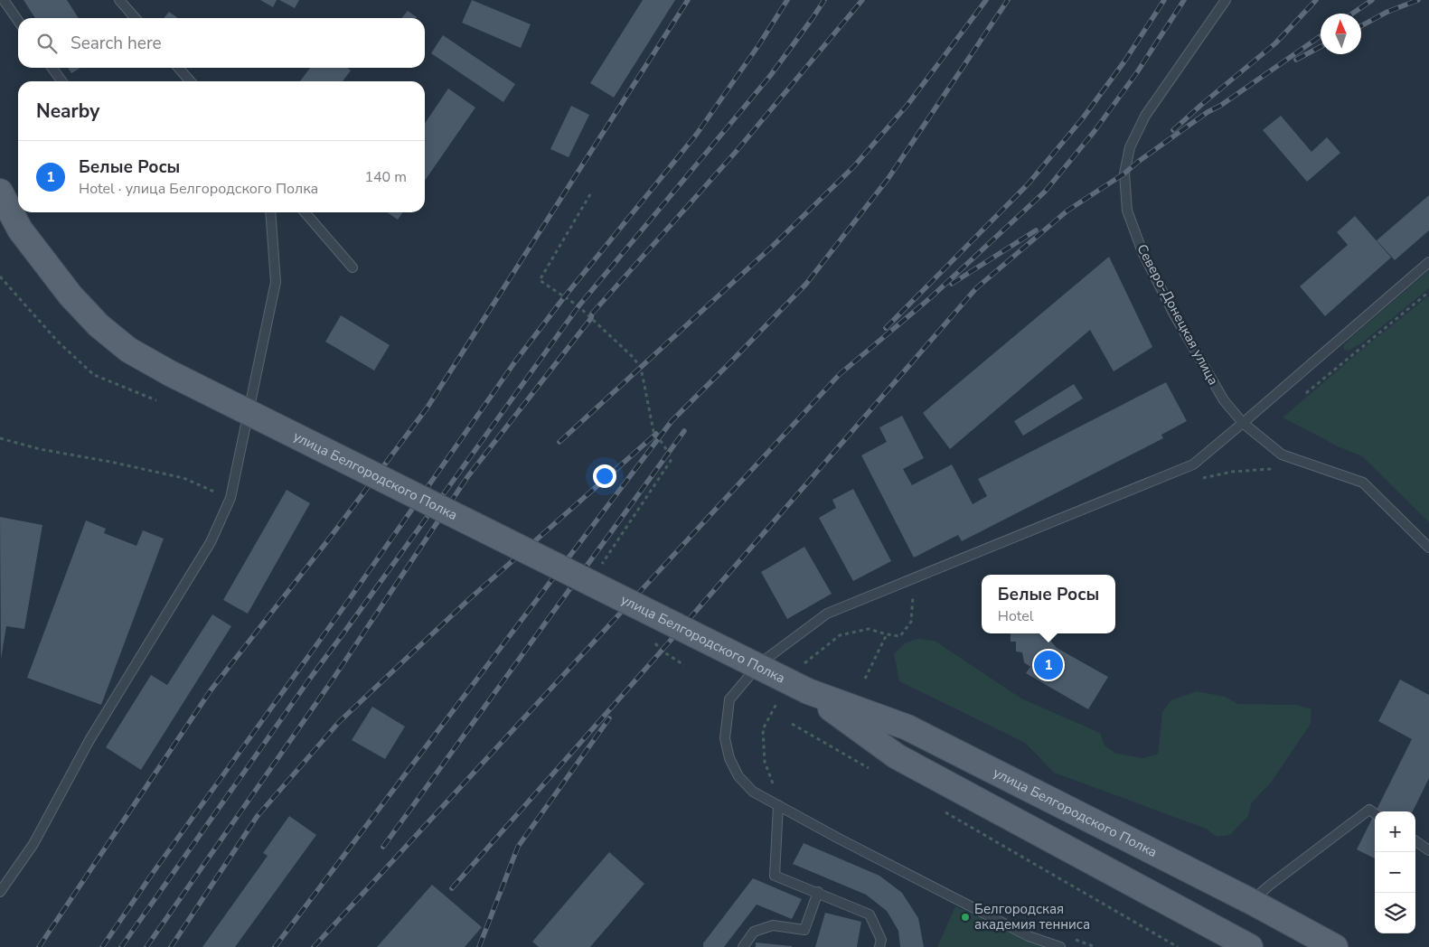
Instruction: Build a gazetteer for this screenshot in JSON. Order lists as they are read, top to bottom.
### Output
{
  "streets": {
    "main road": ["улица Белгородского Полка"],
    "lane": ["Северо-Донецкая улица"]
  },
  "places": ["Белгородская академия тенниса"],
  "north": "top",
  "page": {
    "search": "Search here",
    "heading": "Nearby",
    "list": [
      {
        "mark": "1",
        "name": "Белые Росы",
        "note": "Hotel · улица Белгородского Полка",
        "value": "140 m"
      }
    ],
    "popup": ["Белые Росы", "Hotel"],
    "pins": "1",
    "map_buttons": ["+", "−"]
  }
}
